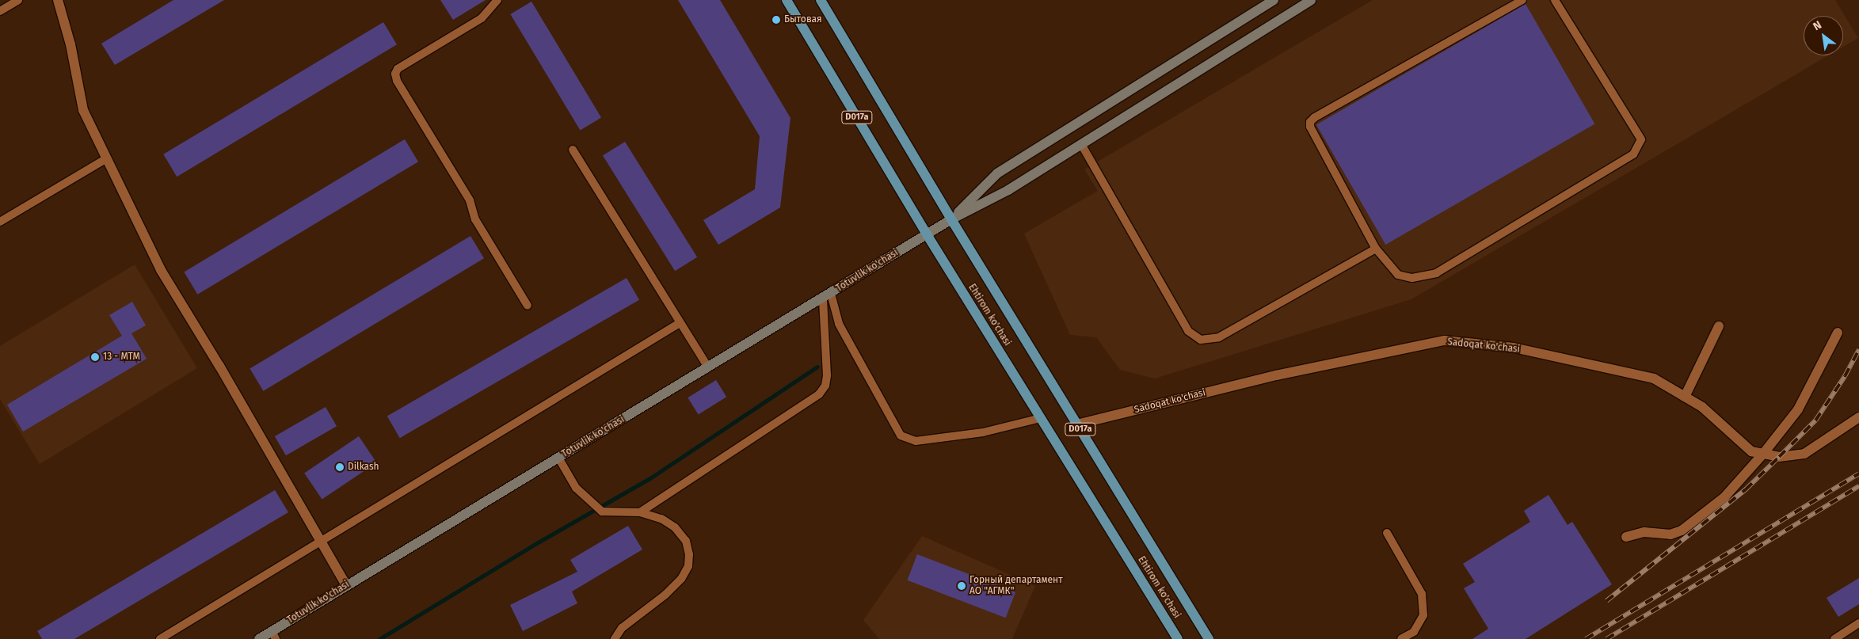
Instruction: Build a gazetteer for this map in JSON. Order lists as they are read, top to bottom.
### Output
{
  "streets": {
    "main road": ["D017a", "Totuvlik ko'chasi", "Ehtirom ko'chasi"],
    "street": ["Sadoqat ko'chasi"]
  },
  "crossings": [
    ["Totuvlik ko'chasi", "Ehtirom ko'chasi"],
    ["Ehtirom ko'chasi", "Sadoqat ko'chasi"]
  ],
  "places": [
    "Бытовая",
    "13 - MTM",
    "Dilkash",
    "Горный департамент АО \"АГМК\""
  ],
  "north": "top left"
}
